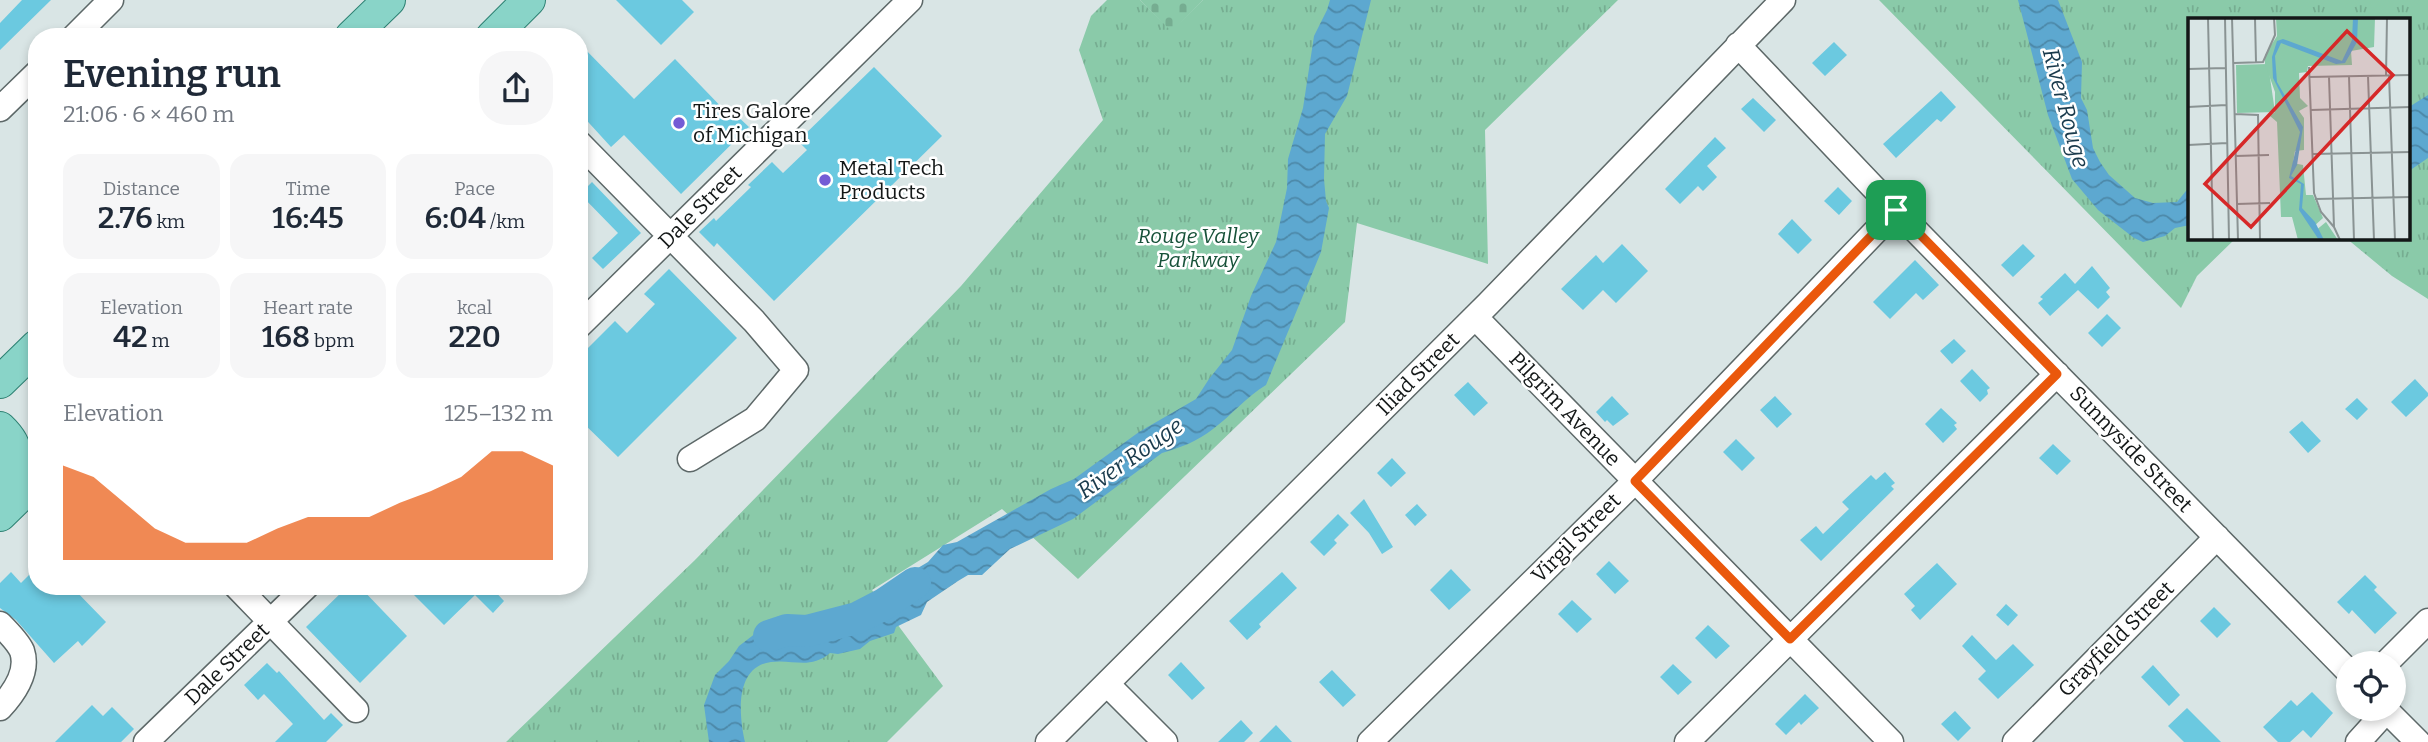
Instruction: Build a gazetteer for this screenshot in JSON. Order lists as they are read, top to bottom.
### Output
{
  "streets": {
    "street": [
      "Dale Street",
      "Iliad Street",
      "Pilgrim Avenue",
      "Sunnyside Street",
      "Virgil Street",
      "Grayfield Street"
    ]
  },
  "crossings": [
    ["Iliad Street", "Pilgrim Avenue"],
    ["Iliad Street", "Sunnyside Street"],
    ["Pilgrim Avenue", "Virgil Street"],
    ["Sunnyside Street", "Virgil Street"],
    ["Sunnyside Street", "Grayfield Street"]
  ],
  "water": ["River Rouge"],
  "parks": ["Rouge Valley Parkway"],
  "places": ["Tires Galore of Michigan", "Metal Tech Products"],
  "page": {
    "heading": ["Evening run", "21:06 · 6 × 460 m"],
    "stats": [
      ["Distance", "2.76 km"],
      ["Time", "16:45"],
      ["Pace", "6:04 /km"],
      ["Elevation", "42 m"],
      ["Heart rate", "168 bpm"],
      ["kcal", "220"]
    ],
    "chart": ["Elevation", "125–132 m"]
  }
}
